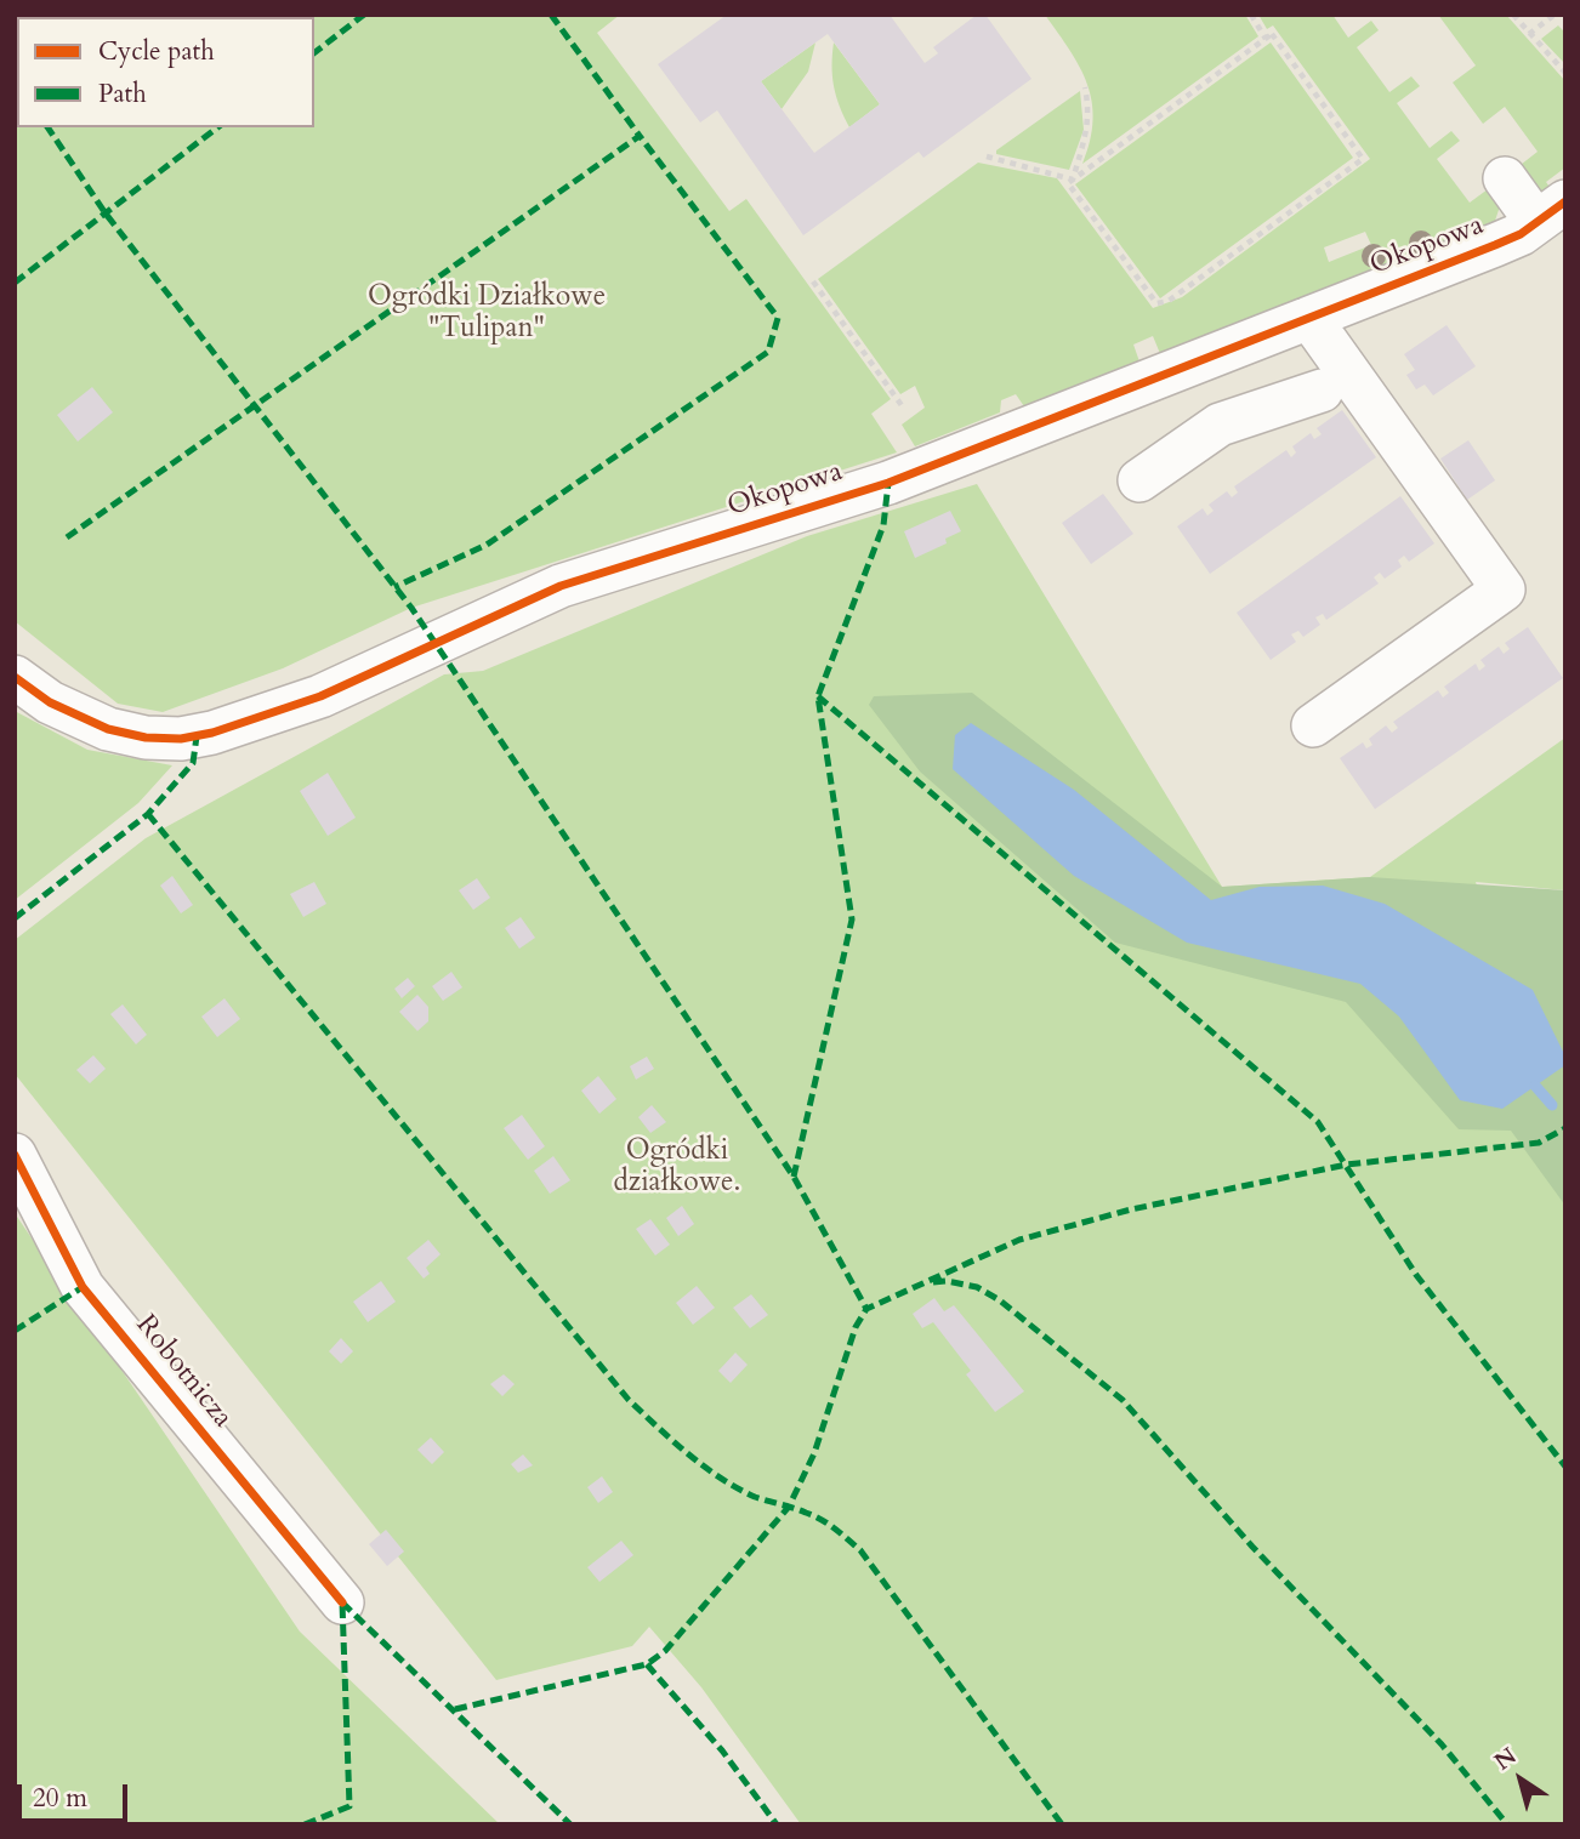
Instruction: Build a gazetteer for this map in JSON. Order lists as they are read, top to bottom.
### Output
{
  "streets": {
    "street": ["Okopowa", "Robotnicza"]
  },
  "parks": ["Ogródki Działkowe \"Tulipan\"", "Ogródki działkowe."],
  "legend": ["Cycle path", "Path"],
  "scale_bar": "20 m",
  "north": "top left"
}
